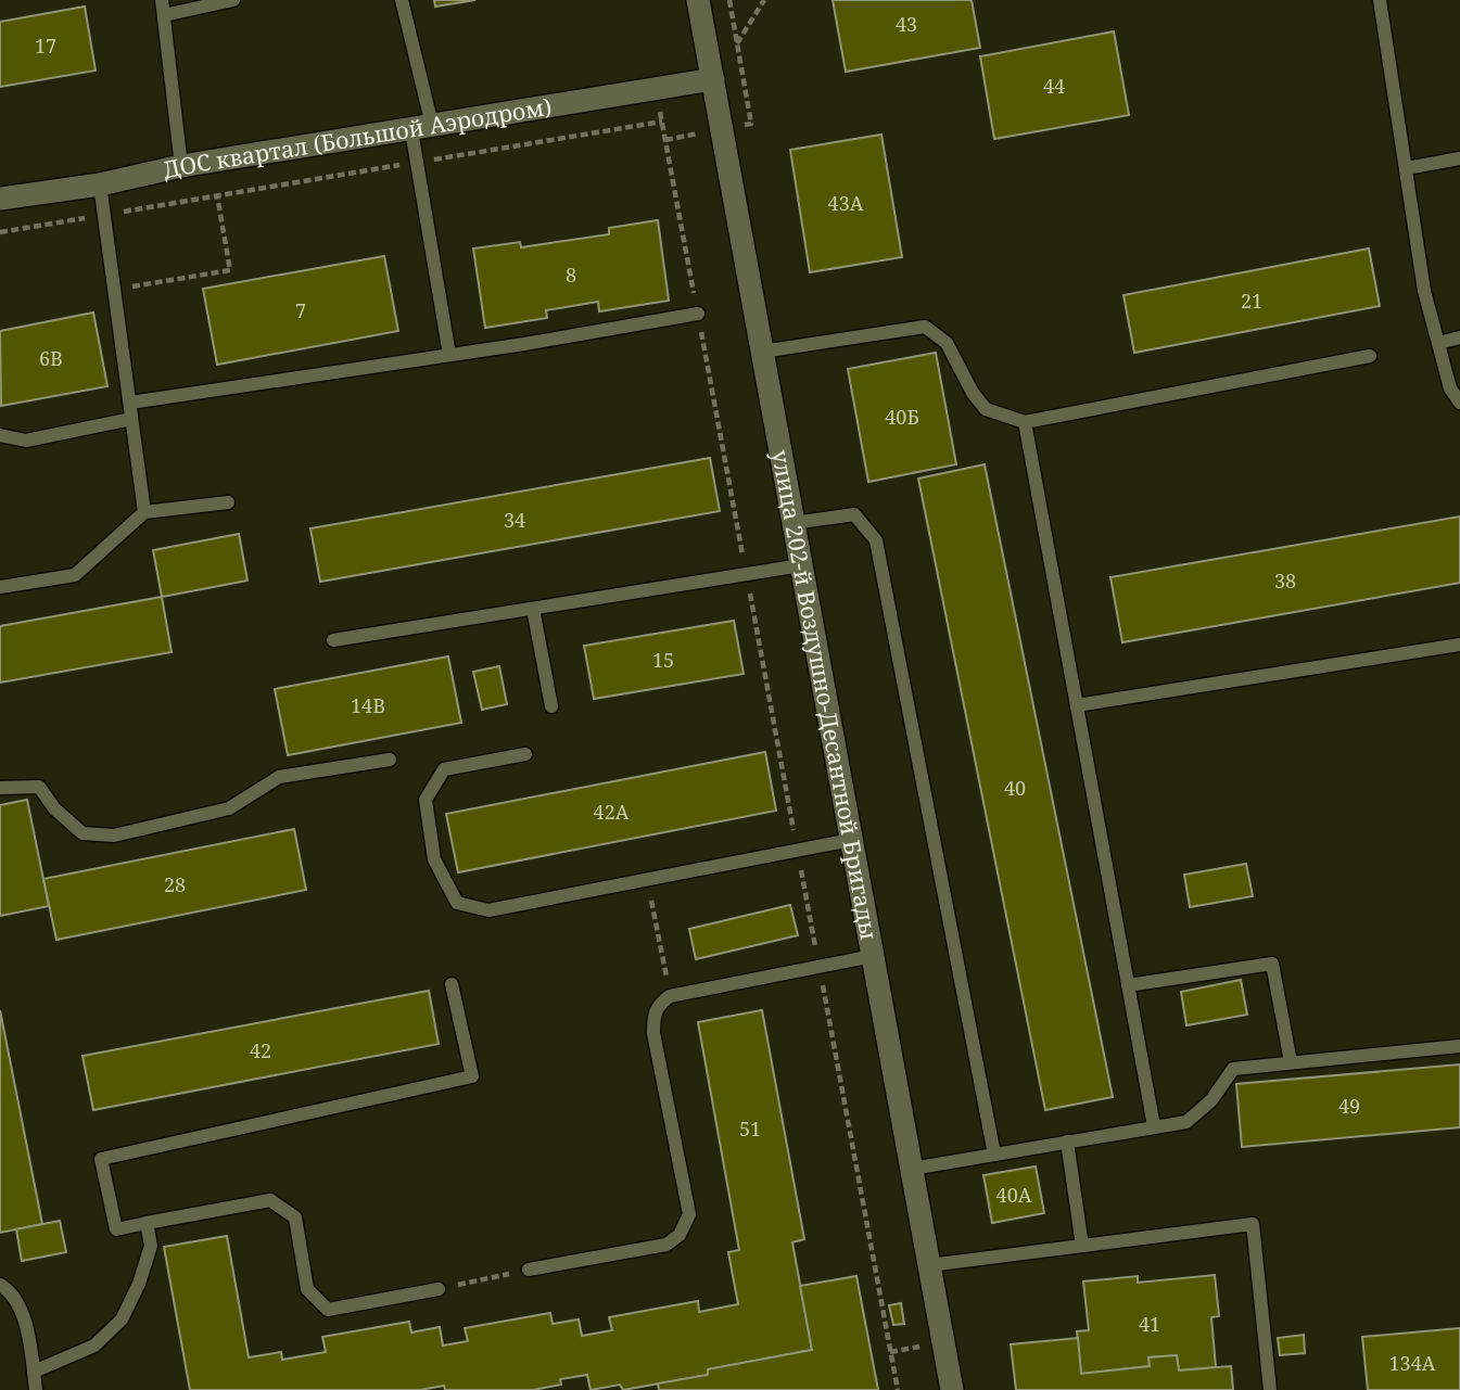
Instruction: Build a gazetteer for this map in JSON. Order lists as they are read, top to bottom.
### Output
{
  "streets": {
    "street": ["ДОС квартал (Большой Аэродром)", "улица 202-й Воздушно-Десантной Бригады"]
  },
  "crossings": [
    ["ДОС квартал (Большой Аэродром)", "улица 202-й Воздушно-Десантной Бригады"]
  ],
  "house_numbers": [
    "43",
    "17",
    "44",
    "43А",
    "8",
    "21",
    "7",
    "6В",
    "40Б",
    "34",
    "38",
    "15",
    "14В",
    "40",
    "42А",
    "28",
    "42",
    "49",
    "51",
    "40А",
    "41",
    "134А"
  ]
}
